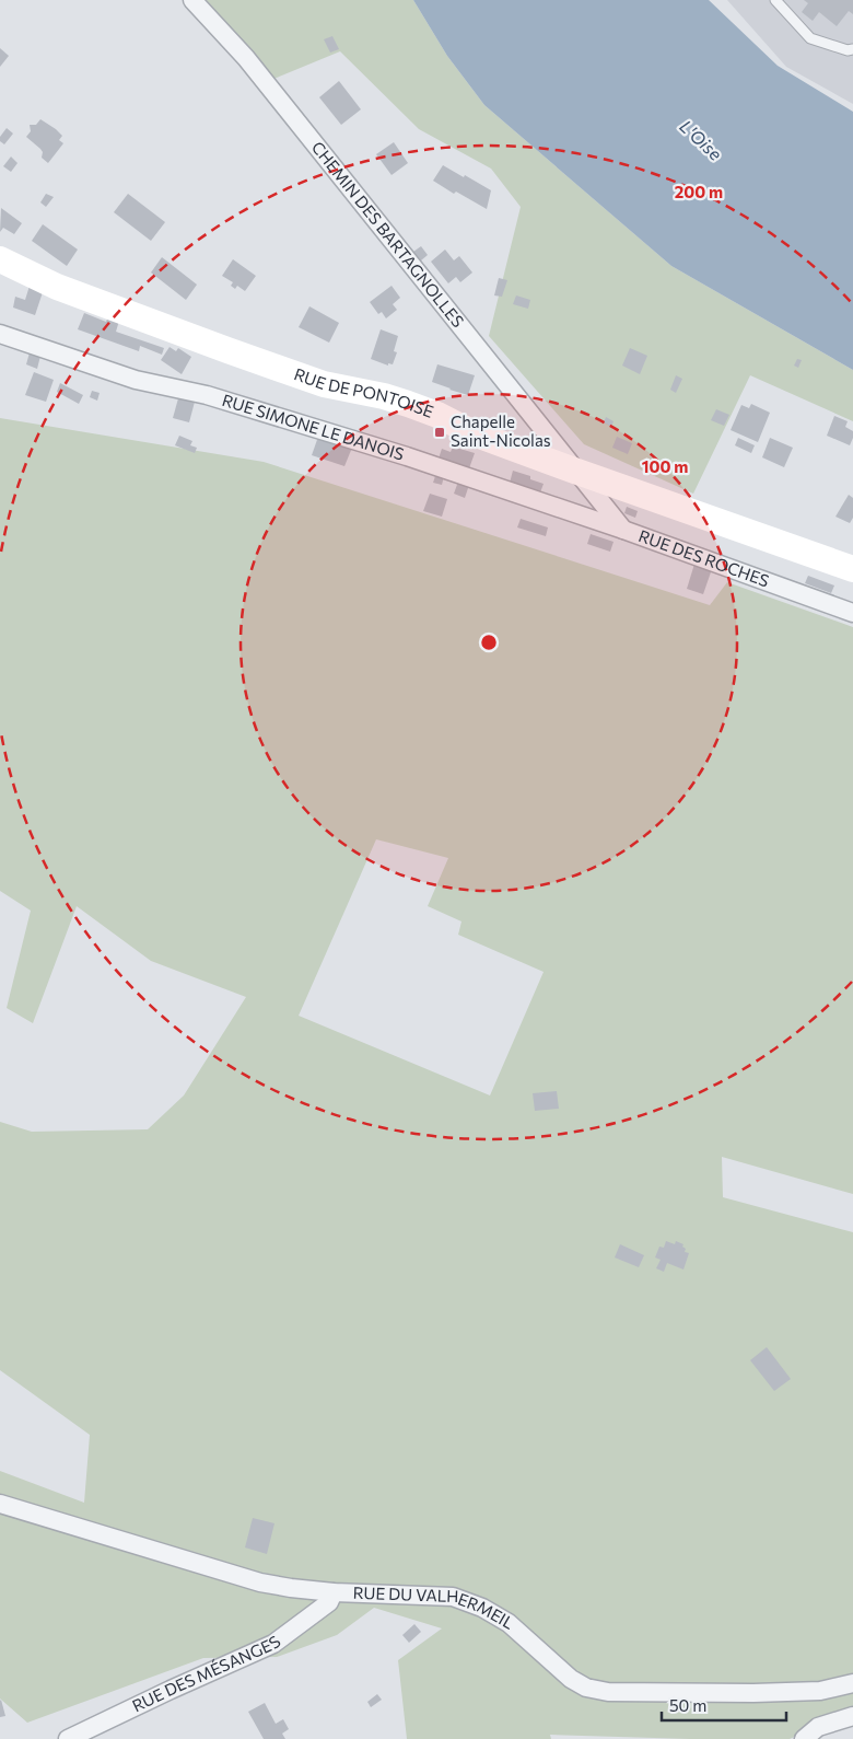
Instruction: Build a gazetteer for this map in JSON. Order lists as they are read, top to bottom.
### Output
{
  "streets": {
    "main road": ["RUE DE PONTOISE"],
    "street": [
      "CHEMIN DES BARTAGNOLLES",
      "RUE SIMONE LE DANOIS",
      "RUE DES ROCHES",
      "RUE DU VALHERMEIL",
      "RUE DES MÉSANGES"
    ]
  },
  "crossings": [
    ["CHEMIN DES BARTAGNOLLES", "RUE DE PONTOISE"],
    ["CHEMIN DES BARTAGNOLLES", "RUE DES ROCHES"],
    ["RUE DE PONTOISE", "RUE DES ROCHES"],
    ["RUE SIMONE LE DANOIS", "RUE DES ROCHES"],
    ["RUE DU VALHERMEIL", "RUE DES MÉSANGES"]
  ],
  "water": ["L'Oise"],
  "places": {
    "transit": ["Chapelle Saint-Nicolas"]
  },
  "scale_bar": "50 m",
  "rings": ["200 m", "100 m"]
}
